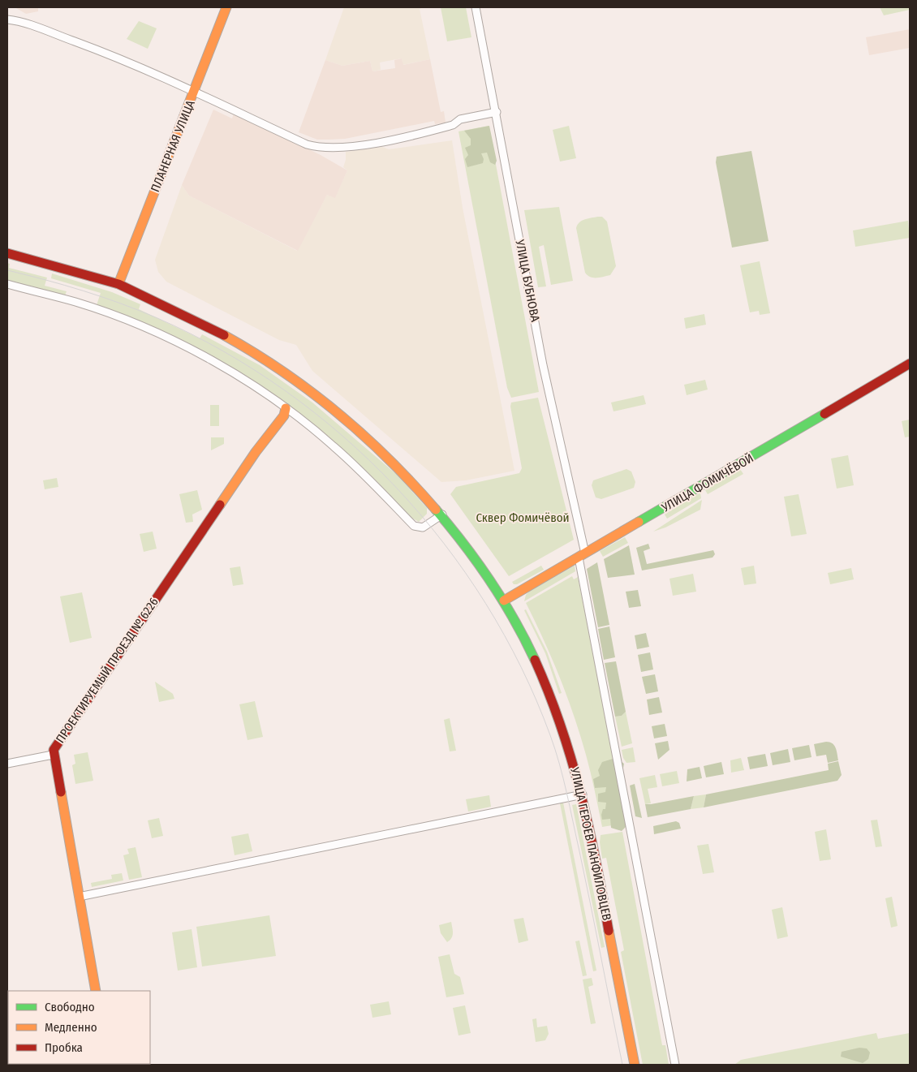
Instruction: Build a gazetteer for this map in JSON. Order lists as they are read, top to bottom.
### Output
{
  "streets": {
    "main road": [
      "ПЛАНЕРНАЯ УЛИЦА",
      "УЛИЦА ФОМИЧЁВОЙ",
      "ПРОЕКТИРУЕМЫЙ ПРОЕЗД № 6226",
      "УЛИЦА ГЕРОЕВ ПАНФИЛОВЦЕВ"
    ],
    "street": ["УЛИЦА БУБНОВА"]
  },
  "crossings": [
    ["ПЛАНЕРНАЯ УЛИЦА", "УЛИЦА ГЕРОЕВ ПАНФИЛОВЦЕВ"],
    ["УЛИЦА БУБНОВА", "УЛИЦА ФОМИЧЁВОЙ"],
    ["УЛИЦА ФОМИЧЁВОЙ", "УЛИЦА ГЕРОЕВ ПАНФИЛОВЦЕВ"]
  ],
  "parks": ["Сквер Фомичёвой"],
  "legend": ["Свободно", "Медленно", "Пробка"]
}
